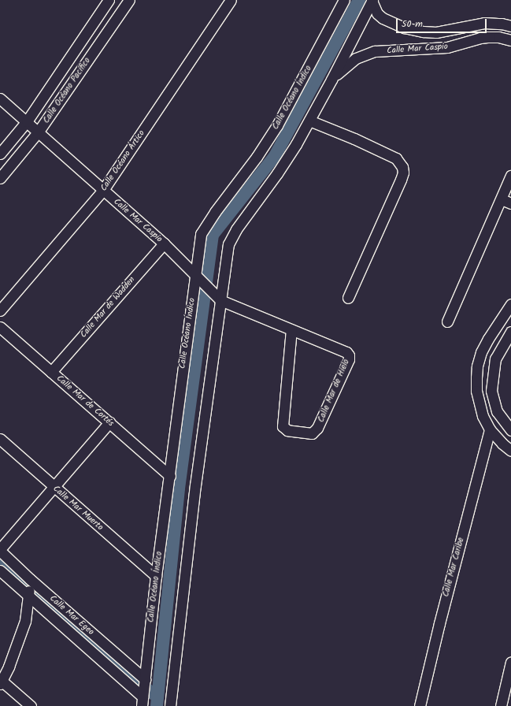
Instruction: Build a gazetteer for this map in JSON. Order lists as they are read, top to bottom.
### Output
{
  "streets": {
    "street": [
      "Calle Mar Caspio",
      "Calle Océano Pacífico",
      "Calle Océano Índico",
      "Calle Océano Ártico",
      "Calle Mar de Wadden",
      "Calle Mar de Hielo",
      "Calle Mar de Cortés",
      "Calle Mar Muerto",
      "Calle Mar Caribe",
      "Calle Mar Egeo"
    ]
  },
  "crossings": [
    ["Calle Mar Caspio", "Calle Océano Pacífico"],
    ["Calle Mar Caspio", "Calle Océano Índico"],
    ["Calle Mar Caspio", "Calle Océano Ártico"],
    ["Calle Mar Caspio", "Calle Mar de Wadden"],
    ["Calle Mar Caspio", "Calle Mar de Hielo"],
    ["Calle Océano Índico", "Calle Mar de Cortés"],
    ["Calle Océano Índico", "Calle Mar Muerto"],
    ["Calle Océano Índico", "Calle Mar Egeo"],
    ["Calle Mar de Wadden", "Calle Mar de Cortés"]
  ],
  "scale_bar": "50 m"
}
